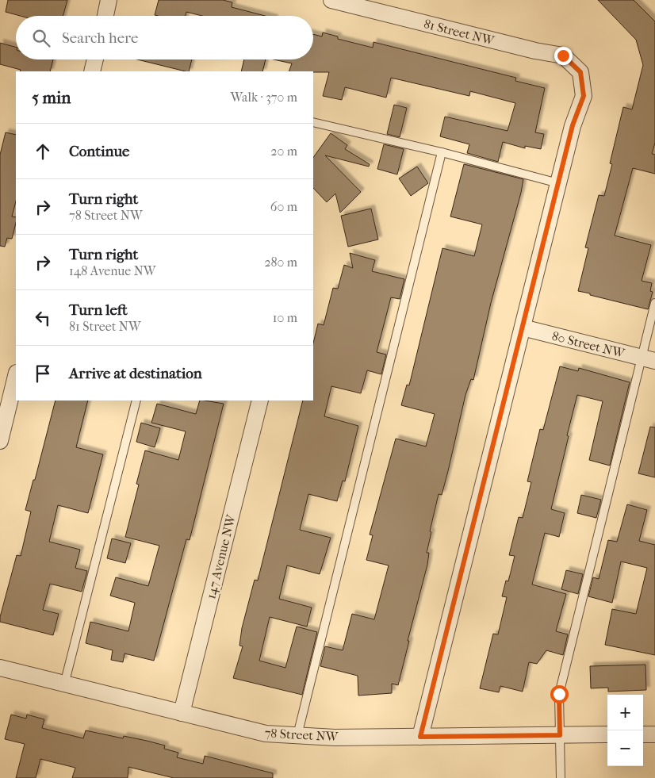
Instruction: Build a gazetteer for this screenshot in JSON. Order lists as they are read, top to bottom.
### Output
{
  "streets": {
    "street": [
      "81 Street NW",
      "80 Street NW",
      "147 Avenue NW",
      "78 Street NW"
    ]
  },
  "crossings": [
    ["147 Avenue NW", "78 Street NW"]
  ],
  "page": {
    "search": "Search here",
    "heading": ["5 min", "Walk · 370 m"],
    "list": [
      ["Continue", "20 m"],
      ["Turn right", "78 Street NW", "60 m"],
      ["Turn right", "148 Avenue NW", "280 m"],
      ["Turn left", "81 Street NW", "10 m"],
      "Arrive at destination"
    ],
    "map_buttons": ["+", "−"]
  }
}
